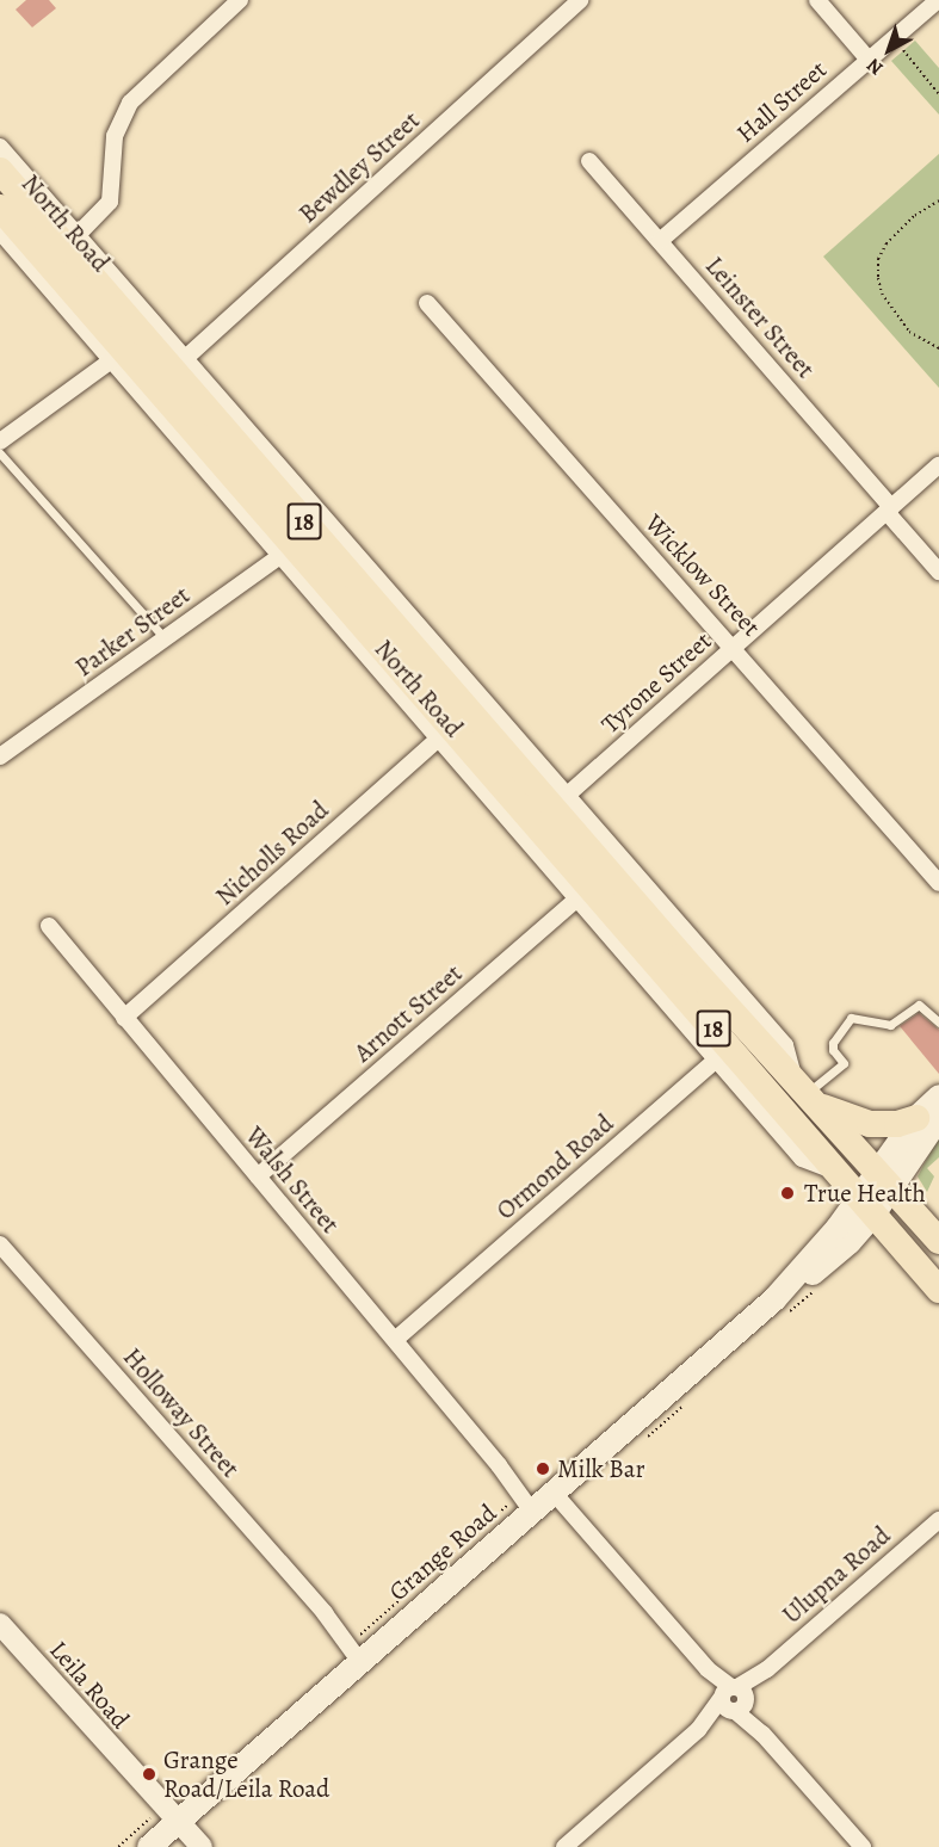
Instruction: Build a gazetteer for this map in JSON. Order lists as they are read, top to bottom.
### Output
{
  "streets": {
    "highway": ["North Road", "18"],
    "main road": ["Grange Road"],
    "street": [
      "Hall Street",
      "Bewdley Street",
      "Leinster Street",
      "Wicklow Street",
      "Parker Street",
      "Tyrone Street",
      "Nicholls Road",
      "Arnott Street",
      "Ormond Road",
      "Walsh Street",
      "Holloway Street",
      "Ulupna Road",
      "Leila Road"
    ]
  },
  "crossings": [
    ["Hall Street", "Leinster Street"],
    ["Bewdley Street", "North Road"],
    ["North Road", "Parker Street"],
    ["North Road", "Tyrone Street"],
    ["North Road", "Nicholls Road"],
    ["North Road", "Arnott Street"],
    ["North Road", "Ormond Road"],
    ["North Road", "Grange Road"],
    ["Leinster Street", "Tyrone Street"],
    ["Wicklow Street", "Tyrone Street"],
    ["Nicholls Road", "Walsh Street"],
    ["Arnott Street", "Walsh Street"],
    ["Ormond Road", "Walsh Street"],
    ["Walsh Street", "Grange Road"],
    ["Walsh Street", "Ulupna Road"],
    ["Holloway Street", "Grange Road"],
    ["Grange Road", "Leila Road"]
  ],
  "places": ["True Health", "Milk Bar", "Grange Road/Leila Road"],
  "north": "bottom left"
}
